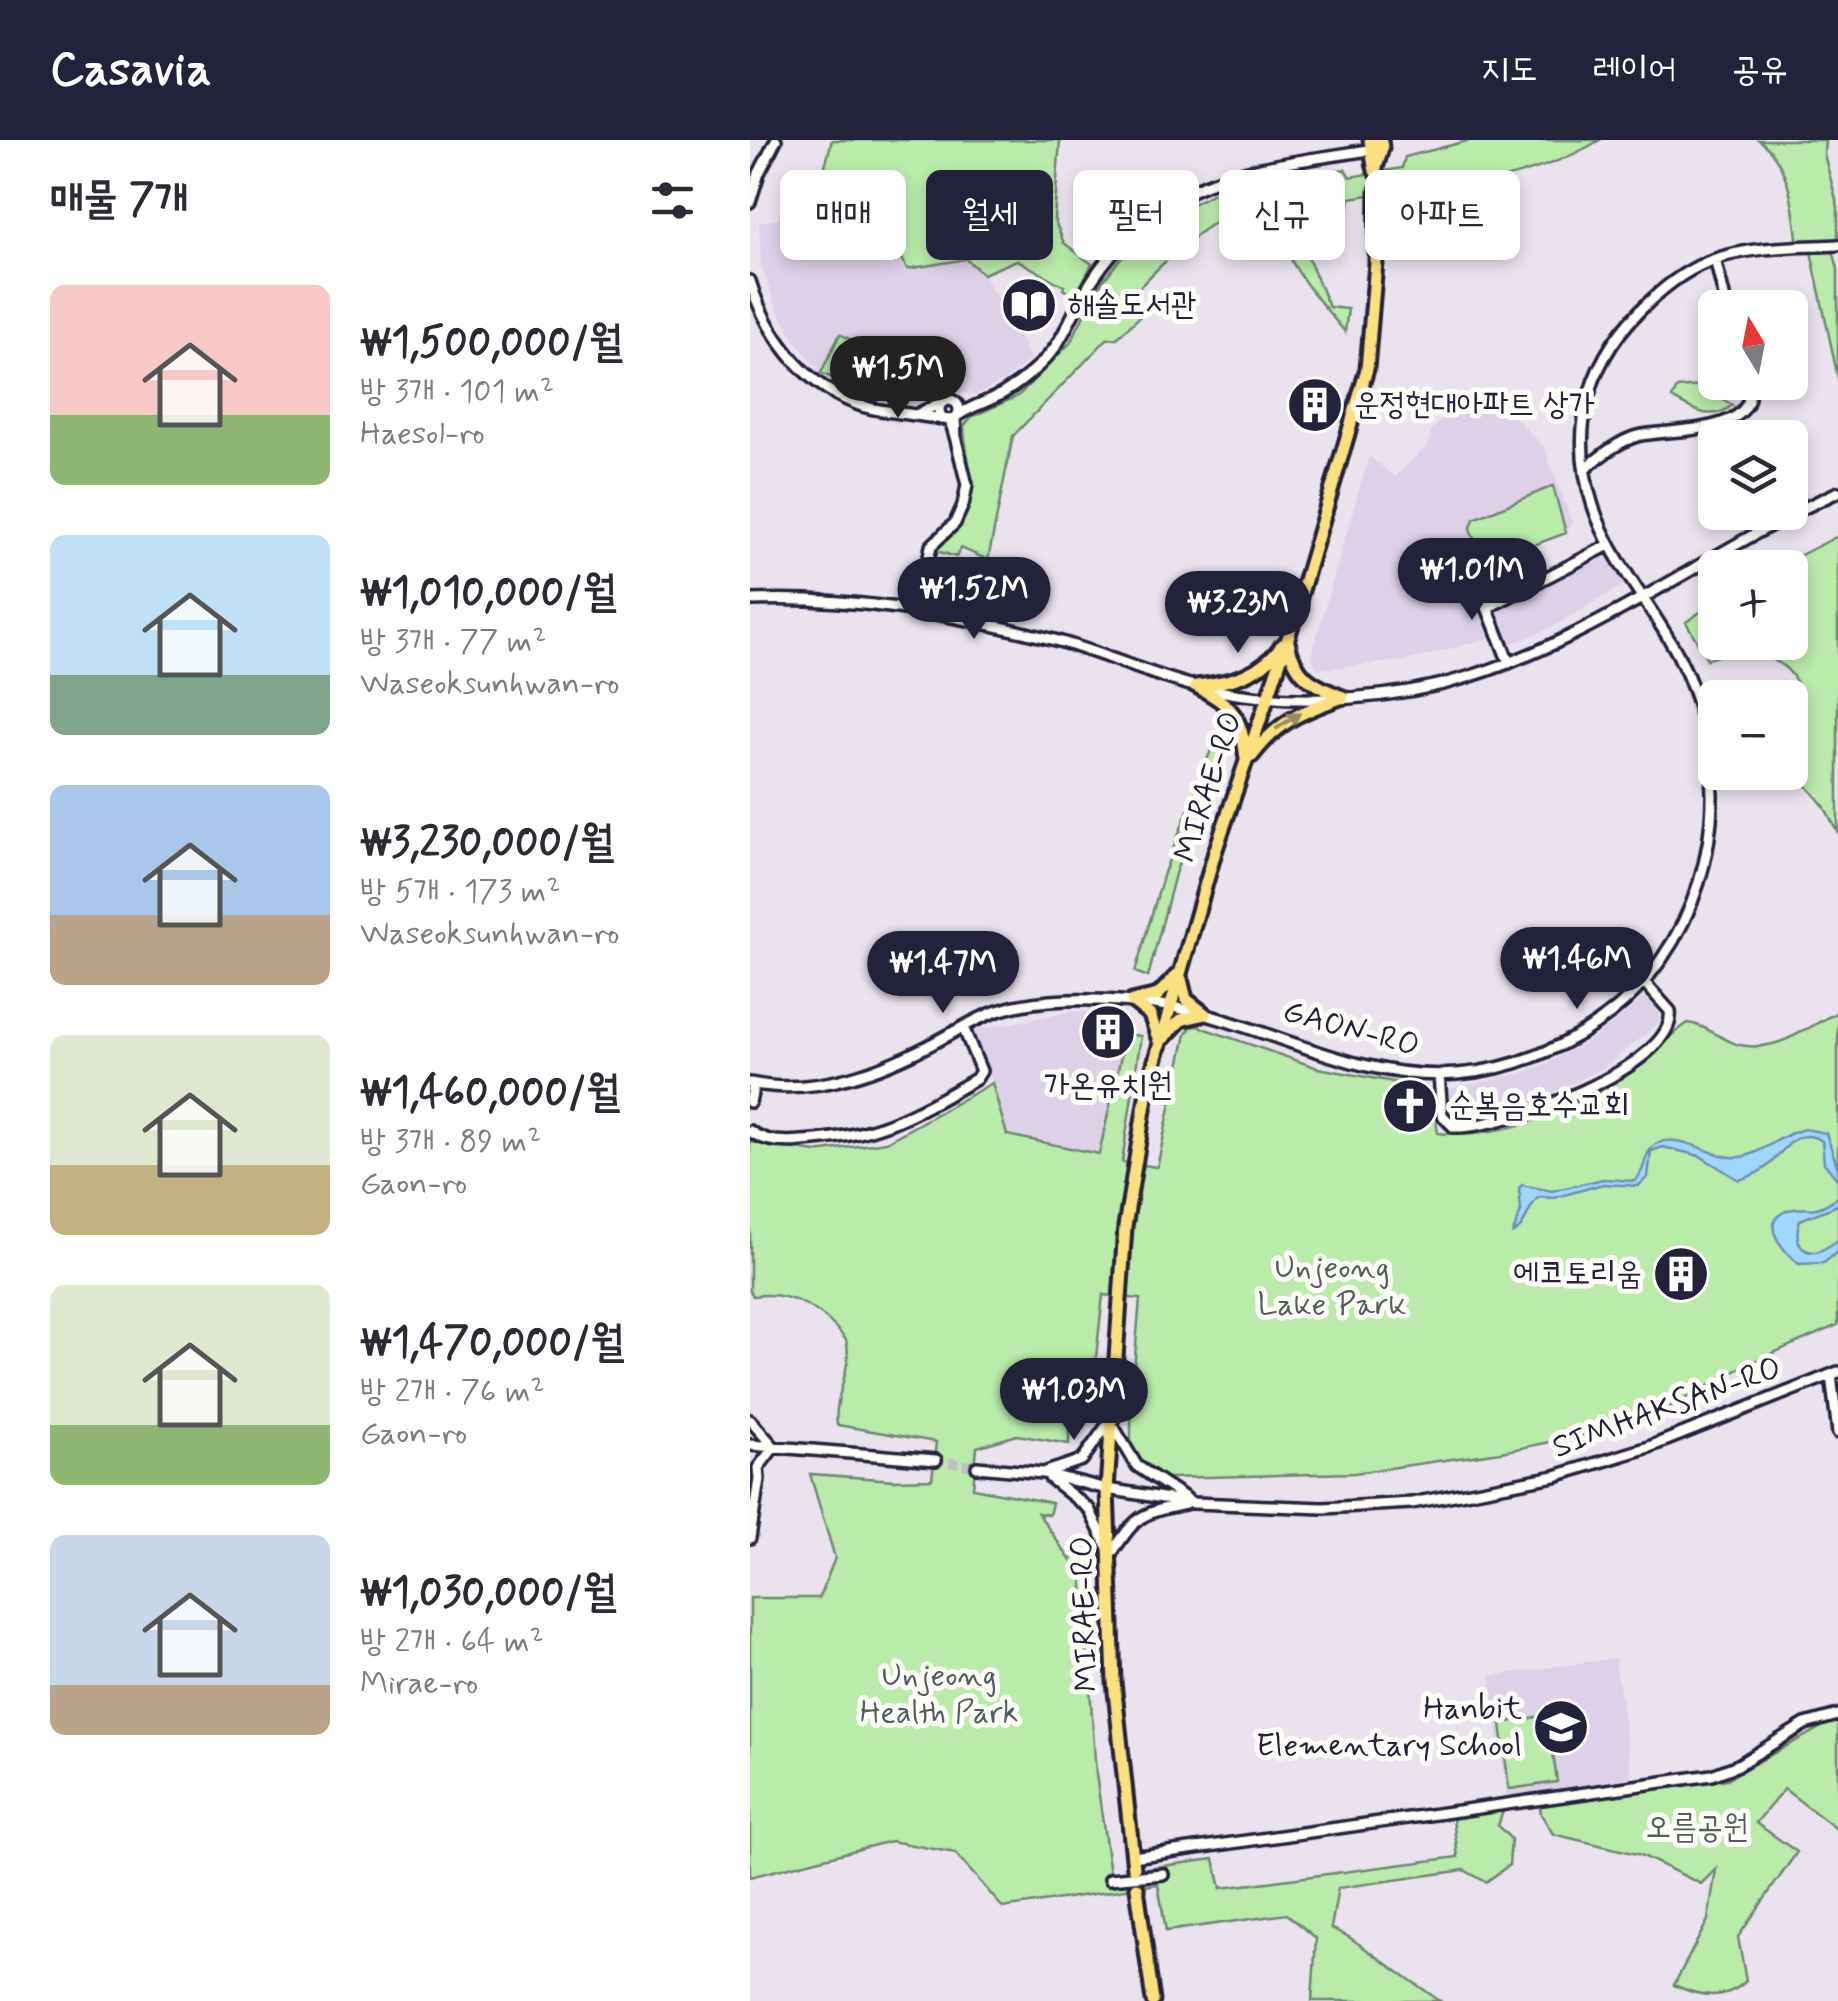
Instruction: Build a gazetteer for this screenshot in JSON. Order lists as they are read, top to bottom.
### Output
{
  "streets": {
    "main road": ["MIRAE-RO"],
    "street": ["GAON-RO", "SIMHAKSAN-RO"]
  },
  "crossings": [
    ["MIRAE-RO", "GAON-RO"],
    ["MIRAE-RO", "SIMHAKSAN-RO"]
  ],
  "parks": ["Unjeong Lake Park", "Unjeong Health Park", "오름공원"],
  "places": {
    "library": ["해솔도서관"],
    "building": ["운정현대아파트 상가", "가온유치원", "에코토리움"],
    "church": ["순복음호수교회"],
    "school or university": ["Hanbit Elementary School"]
  },
  "north": "top",
  "page": {
    "header": "Casavia",
    "nav": ["지도", "레이어", "공유"],
    "heading": "매물 7개",
    "chip": [
      "매매",
      "월세",
      "필터",
      "신규",
      "아파트"
    ],
    "list": [
      {
        "name": "₩1,500,000/월",
        "note": "방 3개 · 101 m² · Haesol-ro"
      },
      {
        "name": "₩1,010,000/월",
        "note": "방 3개 · 77 m² · Waseoksunhwan-ro"
      },
      {
        "name": "₩3,230,000/월",
        "note": "방 5개 · 173 m² · Waseoksunhwan-ro"
      },
      {
        "name": "₩1,460,000/월",
        "note": "방 3개 · 89 m² · Gaon-ro"
      },
      {
        "name": "₩1,470,000/월",
        "note": "방 2개 · 76 m² · Gaon-ro"
      },
      {
        "name": "₩1,030,000/월",
        "note": "방 2개 · 64 m² · Mirae-ro"
      }
    ],
    "map_buttons": ["+", "−"],
    "price": [
      "₩1.5M",
      "₩1.01M",
      "₩1.52M",
      "₩3.23M",
      "₩1.46M",
      "₩1.47M",
      "₩1.03M"
    ]
  }
}
